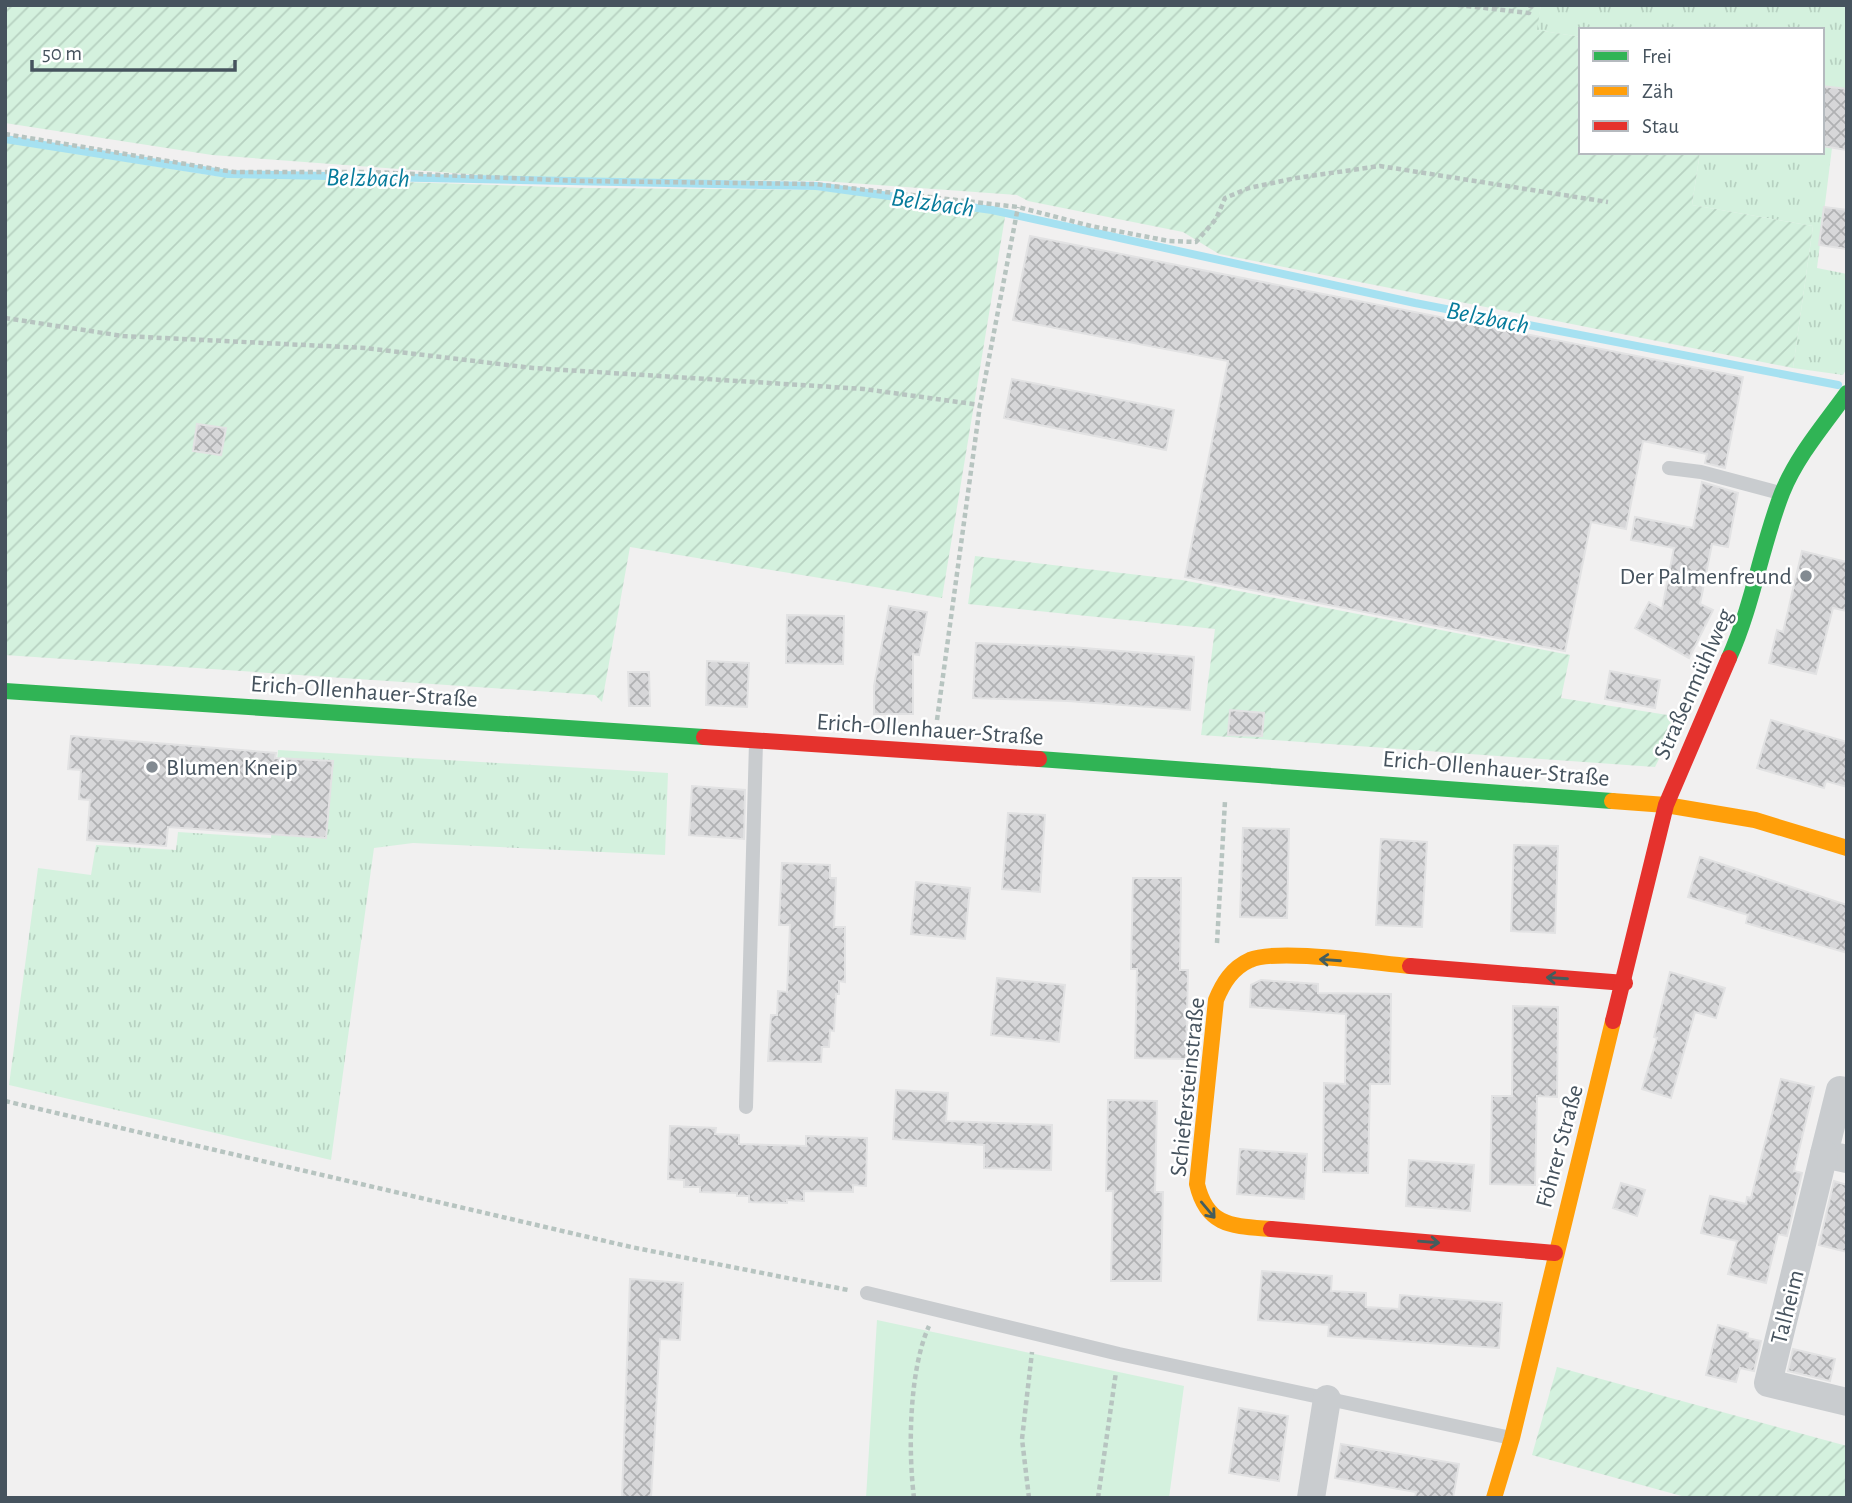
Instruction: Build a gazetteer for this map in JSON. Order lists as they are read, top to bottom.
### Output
{
  "streets": {
    "street": [
      "Straßenmühlweg",
      "Erich-Ollenhauer-Straße",
      "Schiefersteinstraße",
      "Föhrer Straße",
      "Talheim"
    ]
  },
  "crossings": [
    ["Straßenmühlweg", "Erich-Ollenhauer-Straße"],
    ["Straßenmühlweg", "Föhrer Straße"],
    ["Erich-Ollenhauer-Straße", "Föhrer Straße"],
    ["Schiefersteinstraße", "Föhrer Straße"]
  ],
  "water": ["Belzbach"],
  "places": ["Der Palmenfreund", "Blumen Kneip"],
  "legend": ["Frei", "Zäh", "Stau"],
  "scale_bar": "50 m"
}
